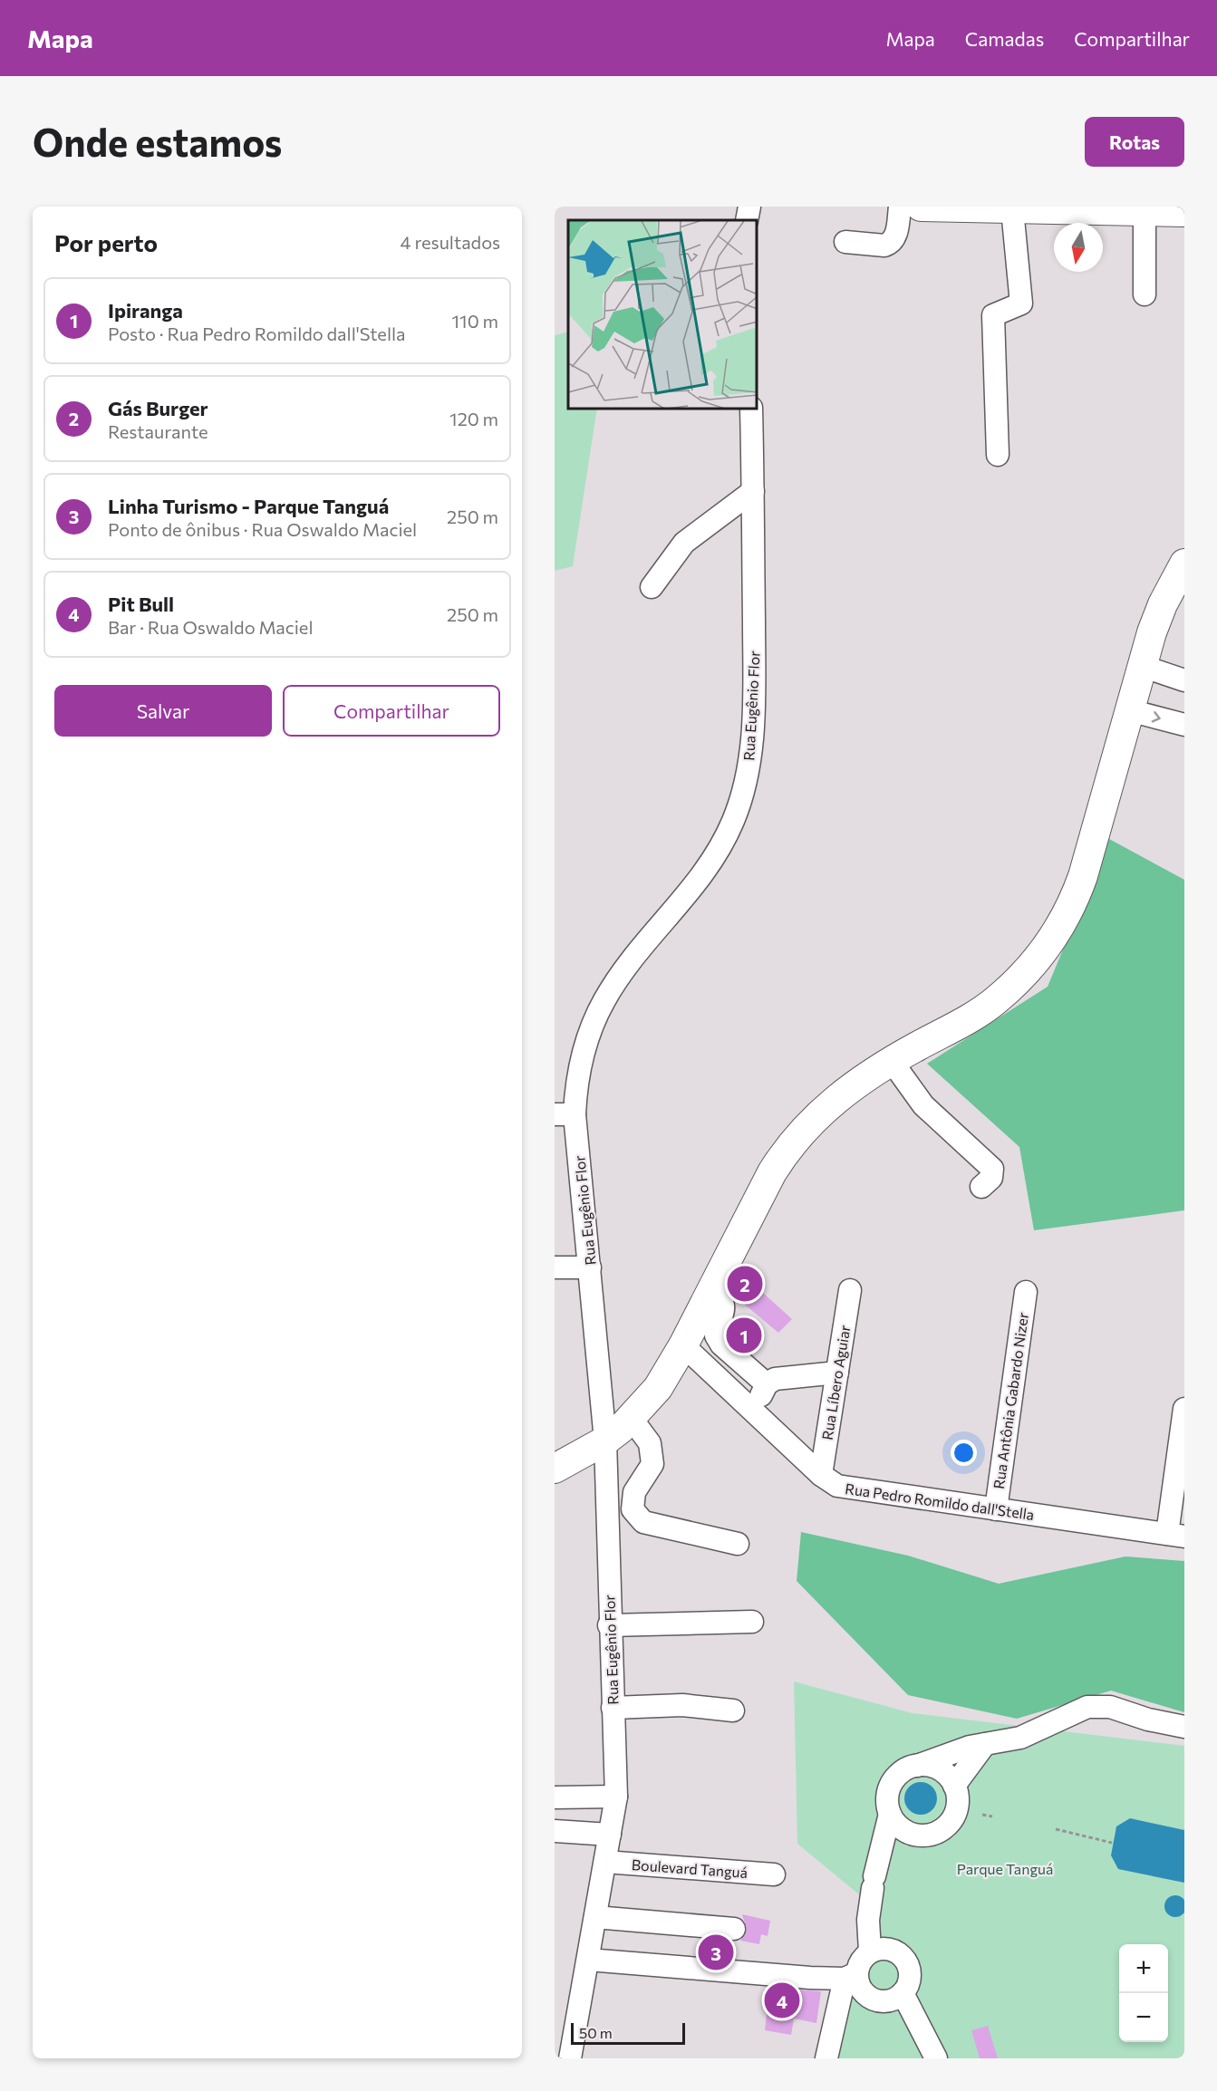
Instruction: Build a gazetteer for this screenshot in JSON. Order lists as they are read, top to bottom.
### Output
{
  "streets": {
    "street": [
      "Rua Eugênio Flor",
      "Rua Líbero Aguiar",
      "Rua Antônia Gabardo Nizer",
      "Rua Pedro Romildo dall'Stella",
      "Boulevard Tanguá"
    ]
  },
  "crossings": [
    ["Rua Eugênio Flor", "Boulevard Tanguá"],
    ["Rua Líbero Aguiar", "Rua Pedro Romildo dall'Stella"],
    ["Rua Antônia Gabardo Nizer", "Rua Pedro Romildo dall'Stella"]
  ],
  "parks": ["Parque Tanguá"],
  "scale_bar": "50 m",
  "north": "bottom",
  "page": {
    "header": "Mapa",
    "nav": ["Mapa", "Camadas", "Compartilhar"],
    "buttons": [
      "Rotas",
      ["Salvar", "Compartilhar"]
    ],
    "title": "Onde estamos",
    "heading": ["Por perto", "4 resultados"],
    "list": [
      {
        "mark": "1",
        "name": "Ipiranga",
        "note": "Posto · Rua Pedro Romildo dall'Stella",
        "value": "110 m"
      },
      {
        "mark": "2",
        "name": "Gás Burger",
        "note": "Restaurante",
        "value": "120 m"
      },
      {
        "mark": "3",
        "name": "Linha Turismo - Parque Tanguá",
        "note": "Ponto de ônibus · Rua Oswaldo Maciel",
        "value": "250 m"
      },
      {
        "mark": "4",
        "name": "Pit Bull",
        "note": "Bar · Rua Oswaldo Maciel",
        "value": "250 m"
      }
    ],
    "pins": [
      "2",
      "1",
      "3",
      "4"
    ],
    "map_buttons": ["+", "−"],
    "scale": "50 m"
  }
}
